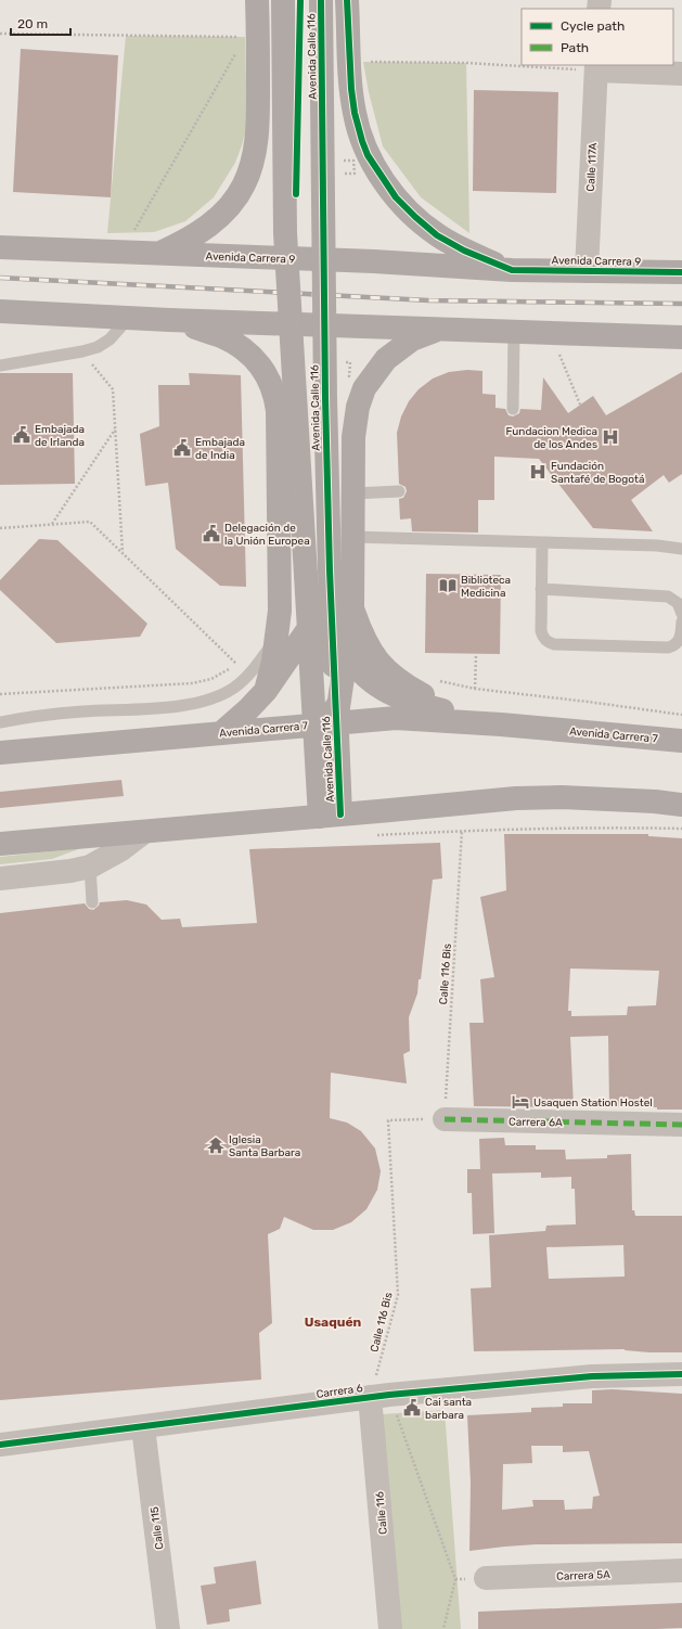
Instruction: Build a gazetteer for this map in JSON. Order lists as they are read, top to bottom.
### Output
{
  "streets": {
    "main road": ["Avenida Calle 116", "Avenida Carrera 9", "Avenida Carrera 7"],
    "street": [
      "Calle 117A",
      "Carrera 6A",
      "Carrera 6",
      "Calle 116",
      "Calle 115",
      "Carrera 5A"
    ],
    "path": ["Calle 116 Bis"]
  },
  "crossings": [
    ["Avenida Calle 116", "Avenida Carrera 7"],
    ["Calle 117A", "Avenida Carrera 9"],
    ["Calle 116 Bis", "Carrera 6A"],
    ["Calle 116 Bis", "Carrera 6"],
    ["Calle 116 Bis", "Calle 116"],
    ["Carrera 6", "Calle 116"],
    ["Carrera 6", "Calle 115"]
  ],
  "districts": ["Usaquén"],
  "places": {
    "public building": [
      "Embajada de Irlanda",
      "Embajada de India",
      "Delegación de la Unión Europea",
      "Cai santa barbara"
    ],
    "hospital": ["Fundacion Medica de los Andes", "Fundación Santafé de Bogotá"],
    "library": ["Biblioteca Medicina"],
    "hotel": ["Usaquen Station Hostel"],
    "temple": ["Iglesia Santa Barbara"]
  },
  "legend": ["Cycle path", "Path"],
  "scale_bar": "20 m"
}
